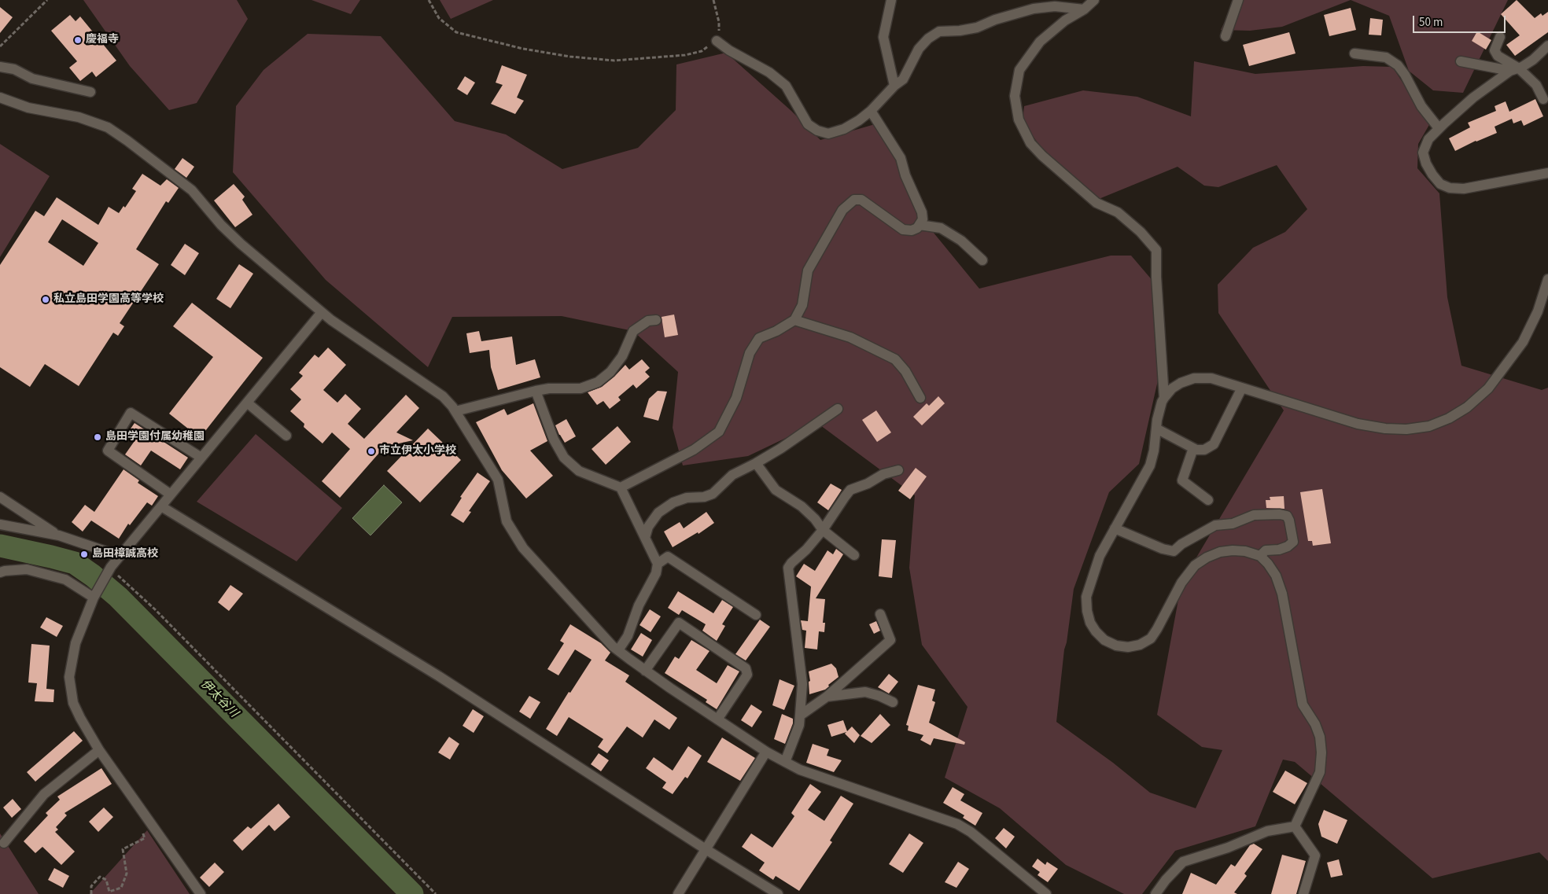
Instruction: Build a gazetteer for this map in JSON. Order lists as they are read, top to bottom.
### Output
{
  "water": ["伊太谷川"],
  "places": [
    "慶福寺",
    "私立島田学園高等学校",
    "島田学園付属幼稚園",
    "市立伊太小学校",
    "島田樟誠高校"
  ],
  "scale_bar": "50 m"
}
